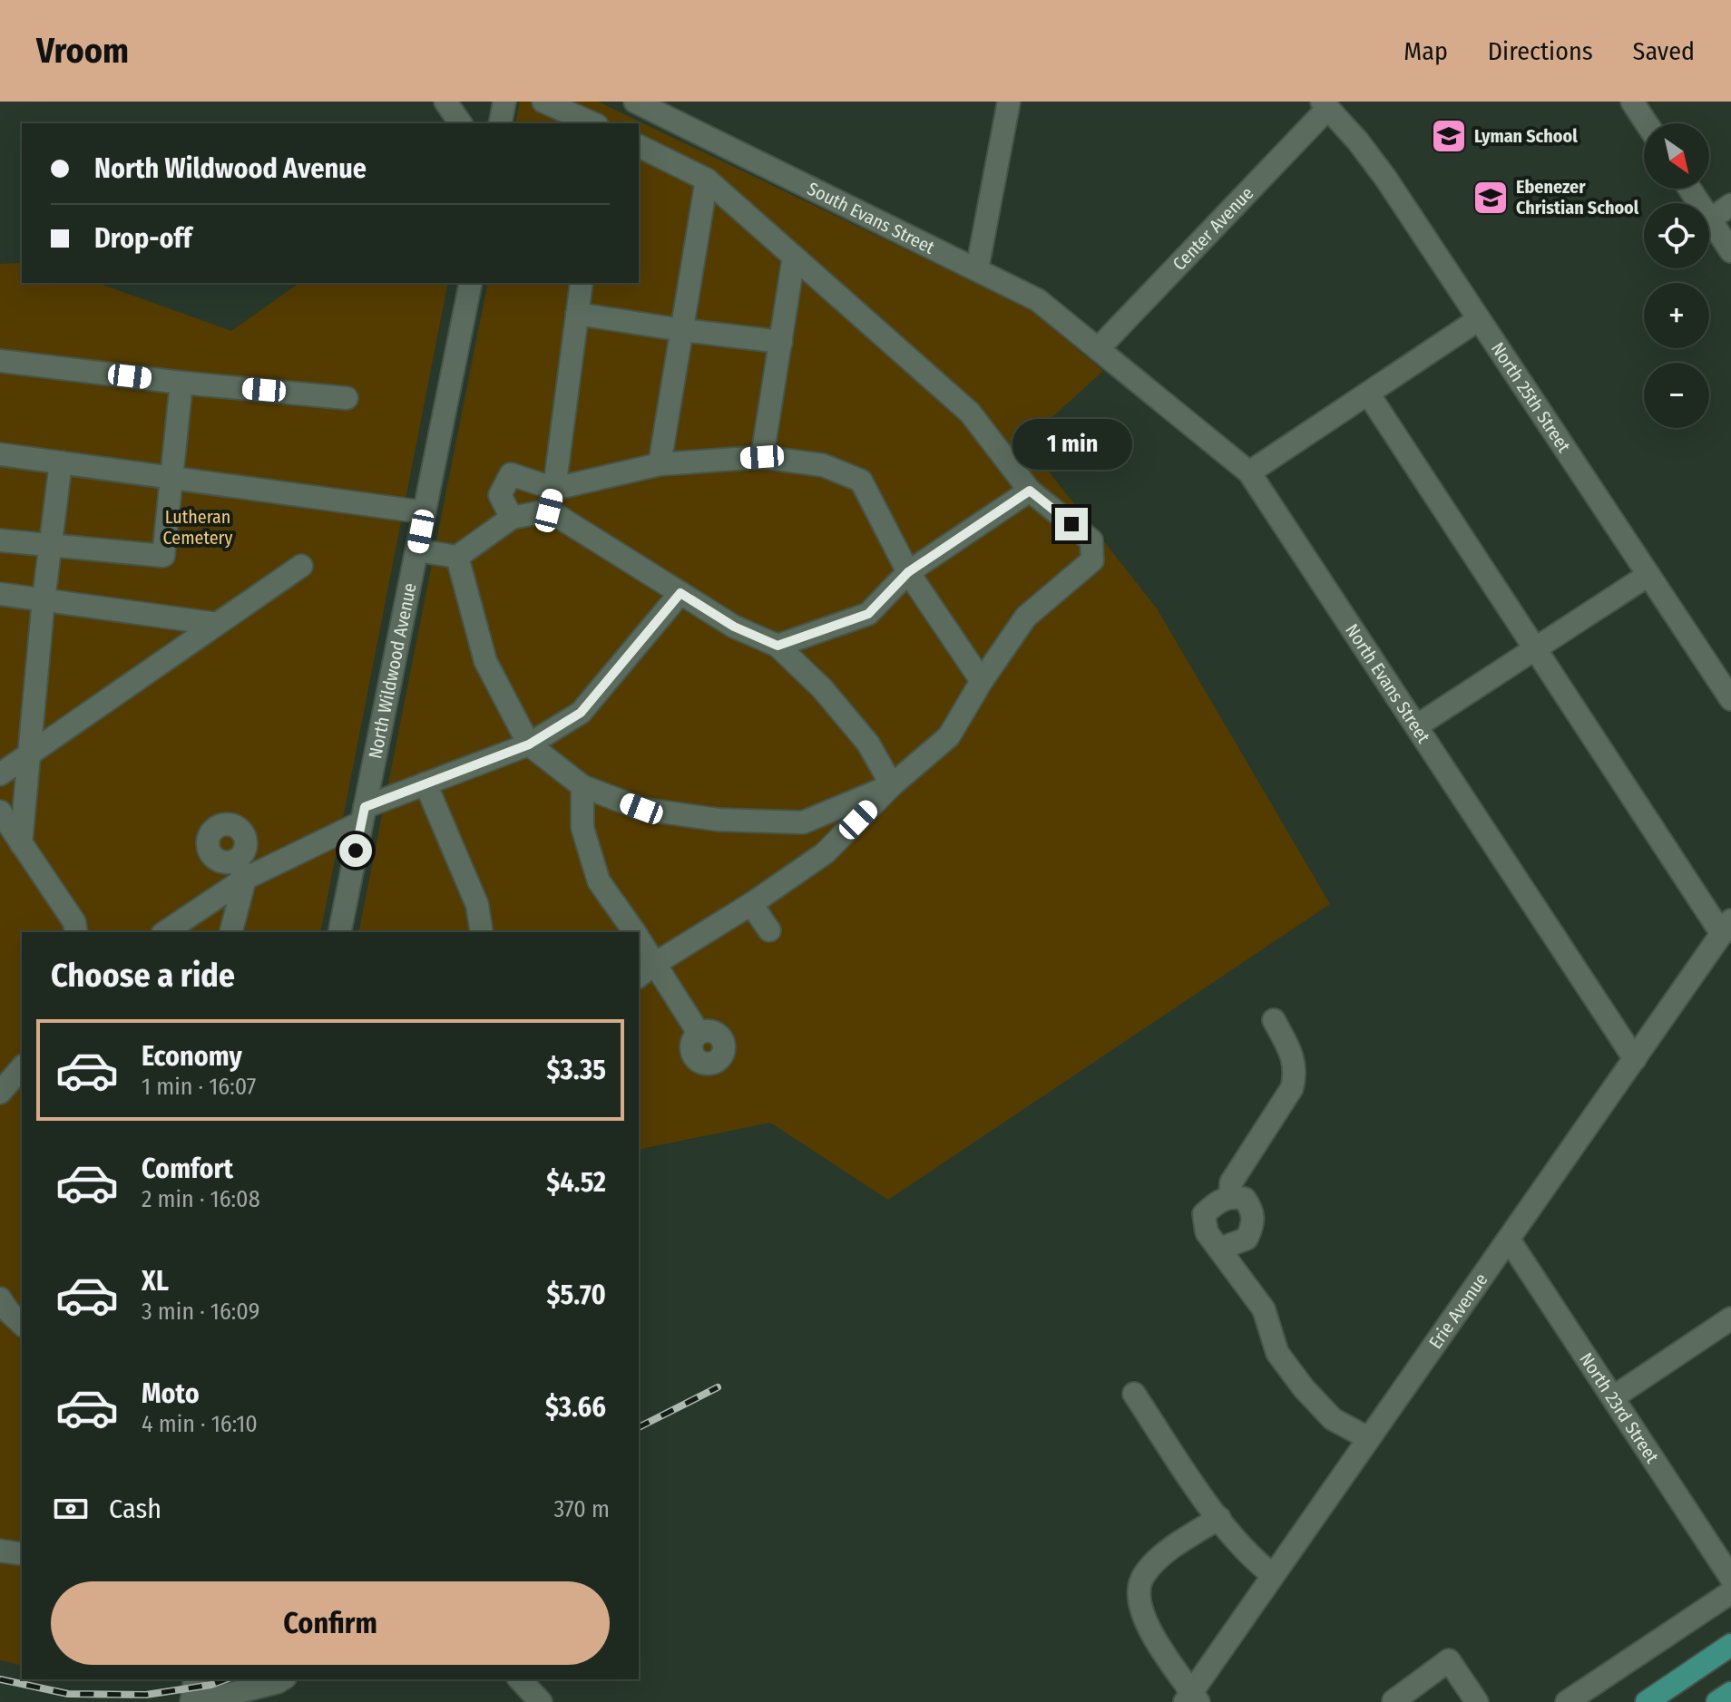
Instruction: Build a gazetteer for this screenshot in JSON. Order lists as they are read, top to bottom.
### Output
{
  "streets": {
    "street": [
      "South Evans Street",
      "Center Avenue",
      "North 25th Street",
      "North Wildwood Avenue",
      "North Evans Street",
      "Erie Avenue",
      "North 23rd Street"
    ]
  },
  "crossings": [
    ["South Evans Street", "Center Avenue"],
    ["South Evans Street", "North Evans Street"],
    ["Center Avenue", "North 25th Street"],
    ["Center Avenue", "North Evans Street"],
    ["North Evans Street", "Erie Avenue"],
    ["Erie Avenue", "North 23rd Street"]
  ],
  "parks": ["Lutheran Cemetery"],
  "places": {
    "school or university": ["Lyman School", "Ebenezer Christian School"]
  },
  "north": "bottom right",
  "page": {
    "header": "Vroom",
    "nav": ["Map", "Directions", "Saved"],
    "map_buttons": ["+", "−"],
    "banner": ["North Wildwood Avenue", "Drop-off"],
    "bubble": "1 min",
    "heading": "Choose a ride",
    "list": [
      {
        "name": "Economy",
        "note": "1 min · 16:07",
        "value": "$3.35"
      },
      {
        "name": "Comfort",
        "note": "2 min · 16:08",
        "value": "$4.52"
      },
      {
        "name": "XL",
        "note": "3 min · 16:09",
        "value": "$5.70"
      },
      {
        "name": "Moto",
        "note": "4 min · 16:10",
        "value": "$3.66"
      }
    ],
    "pay": ["Cash", "370 m"],
    "buttons": "Confirm"
  }
}
